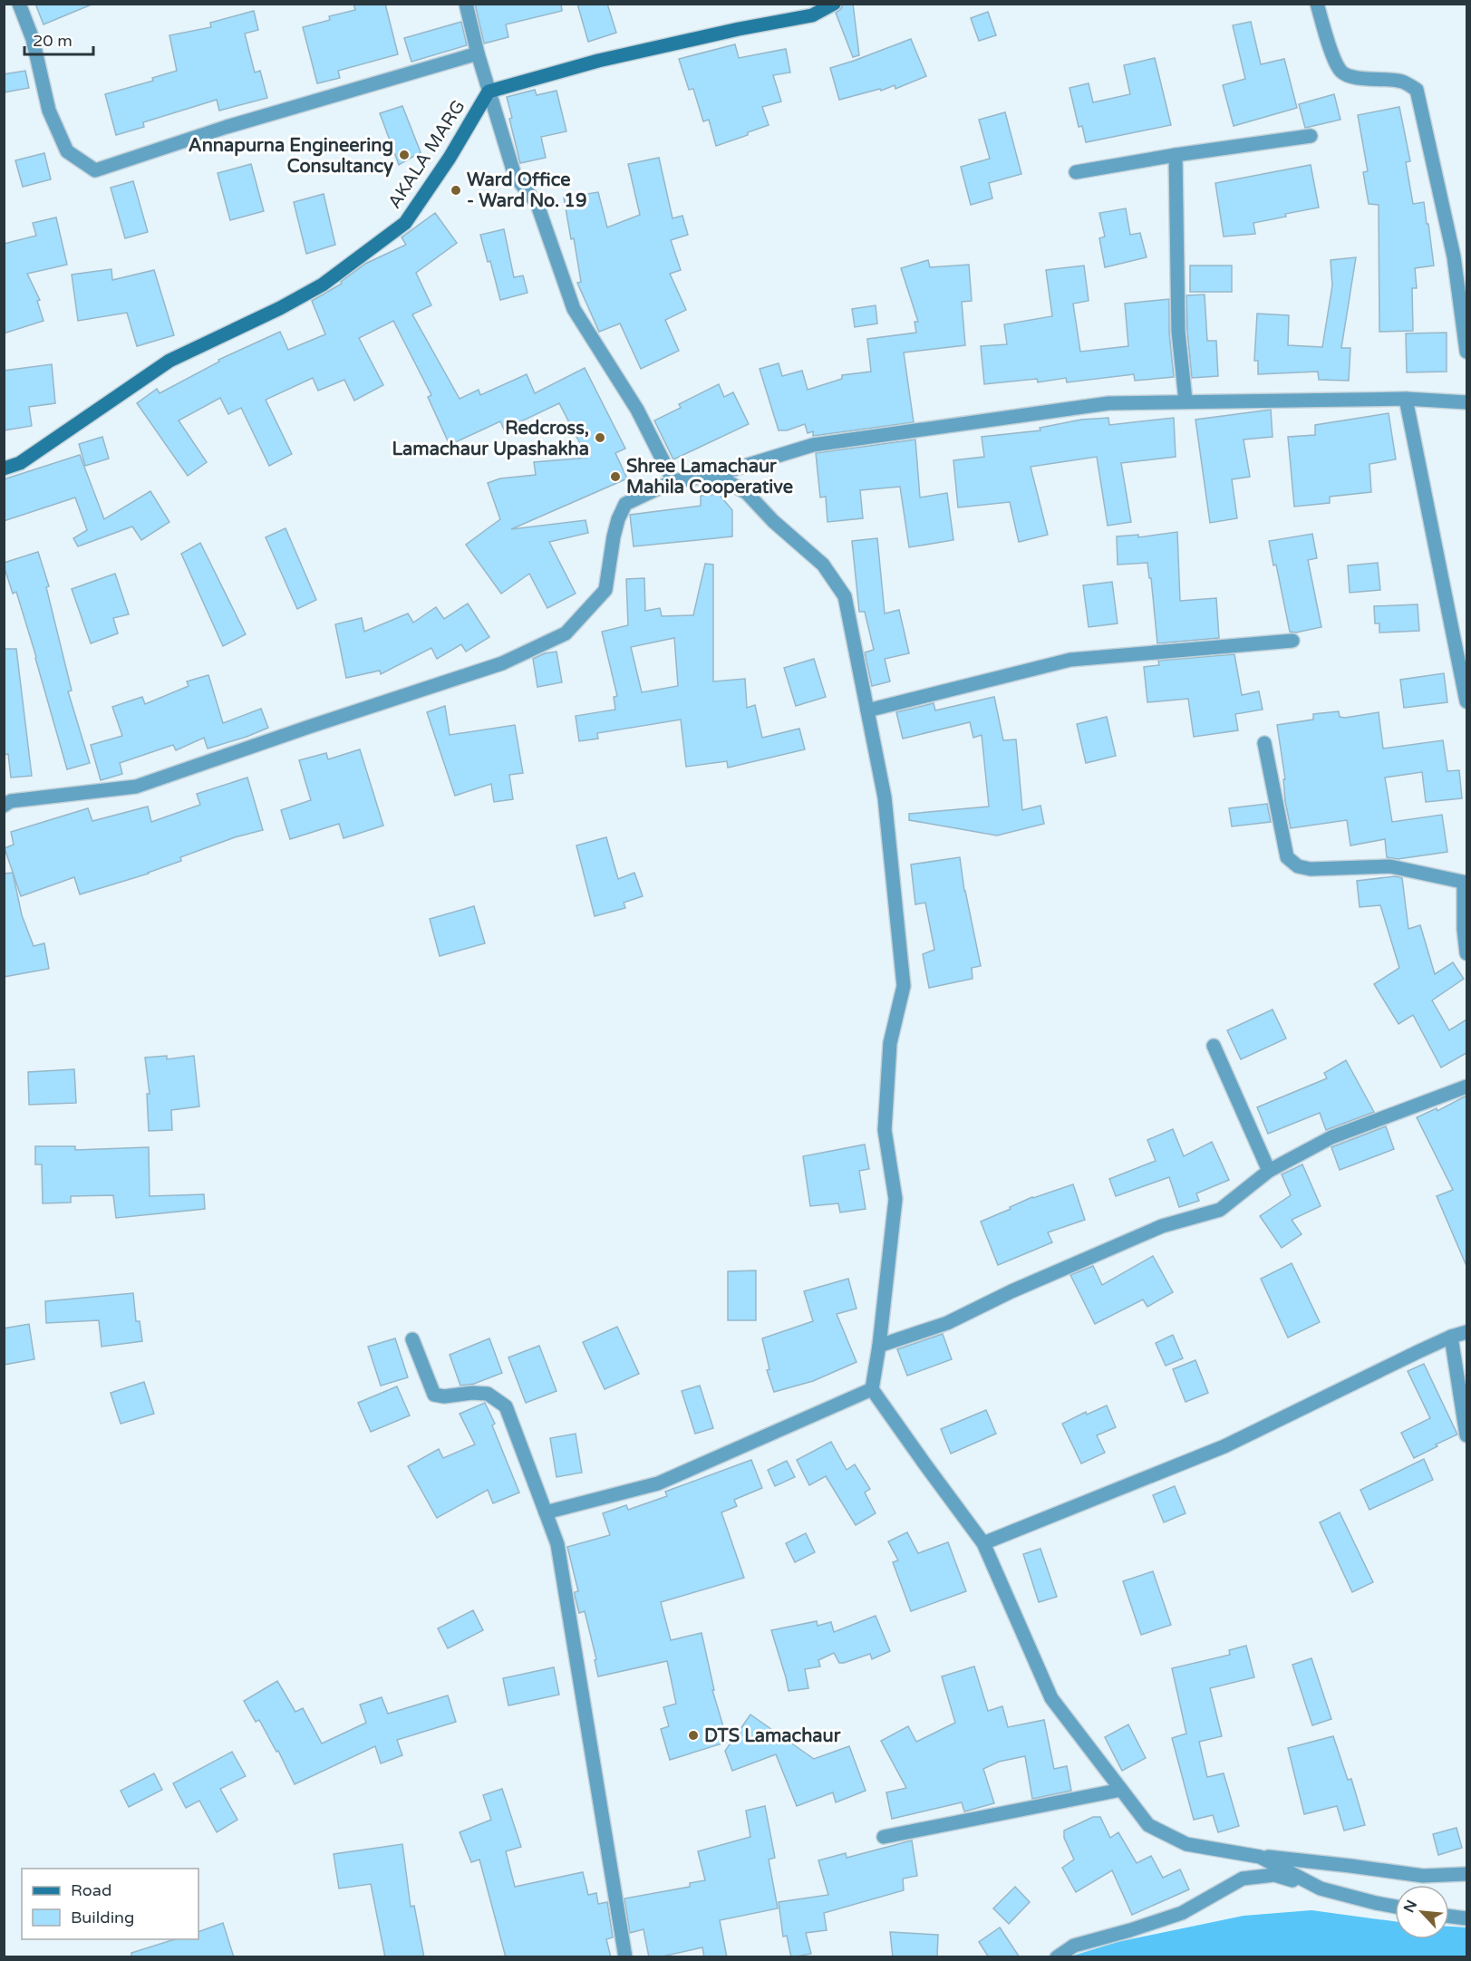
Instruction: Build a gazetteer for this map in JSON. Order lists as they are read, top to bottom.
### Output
{
  "streets": {
    "main road": ["AKALA MARG"]
  },
  "places": [
    "Annapurna Engineering Consultancy",
    "Ward Office - Ward No. 19",
    "Redcross, Lamachaur Upashakha",
    "Shree Lamachaur Mahila Cooperative",
    "DTS Lamachaur"
  ],
  "legend": ["Road", "Building"],
  "scale_bar": "20 m",
  "north": "top left"
}
